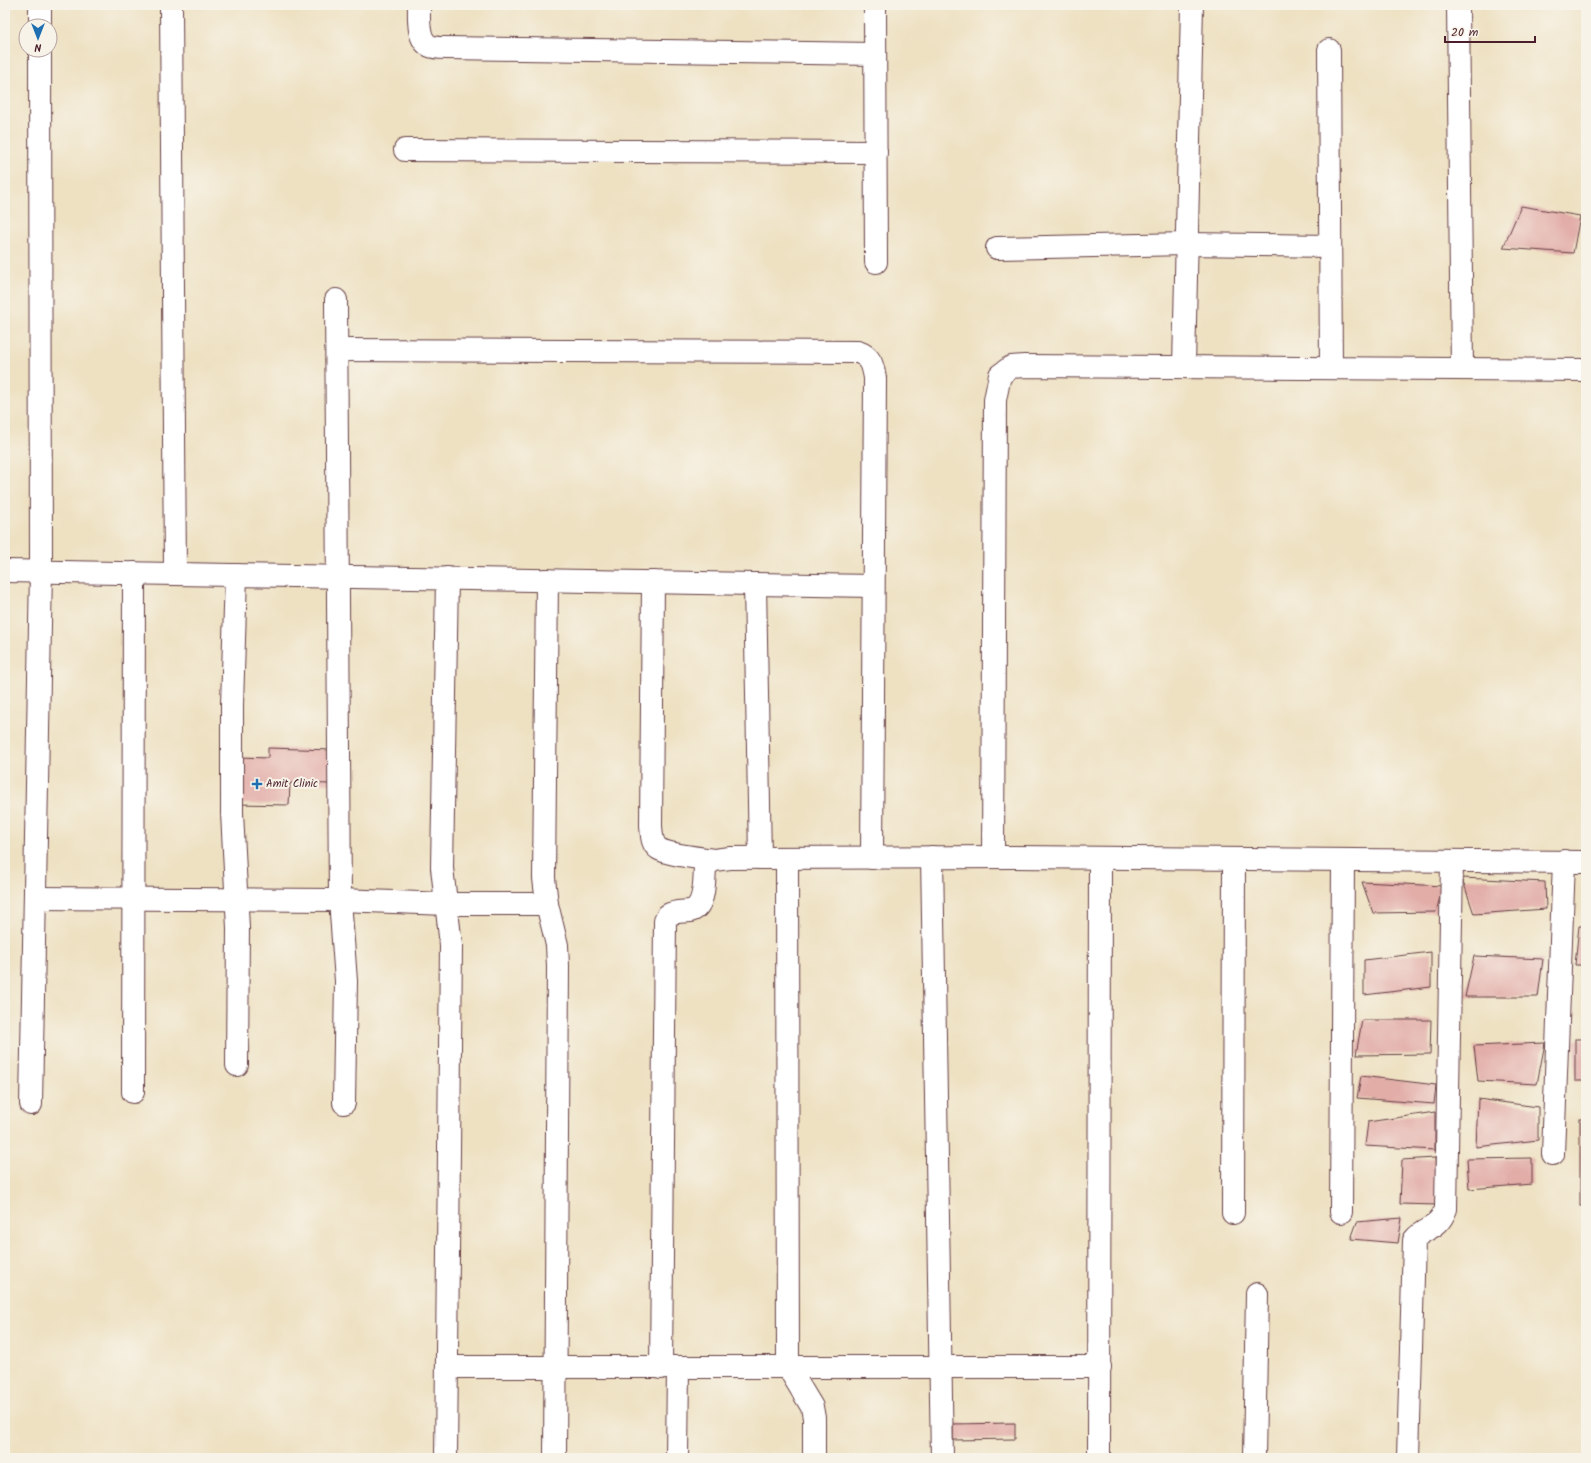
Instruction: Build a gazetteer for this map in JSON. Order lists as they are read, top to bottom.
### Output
{
  "places": {
    "health": ["Amit Clinic"]
  },
  "scale_bar": "20 m",
  "north": "bottom"
}
